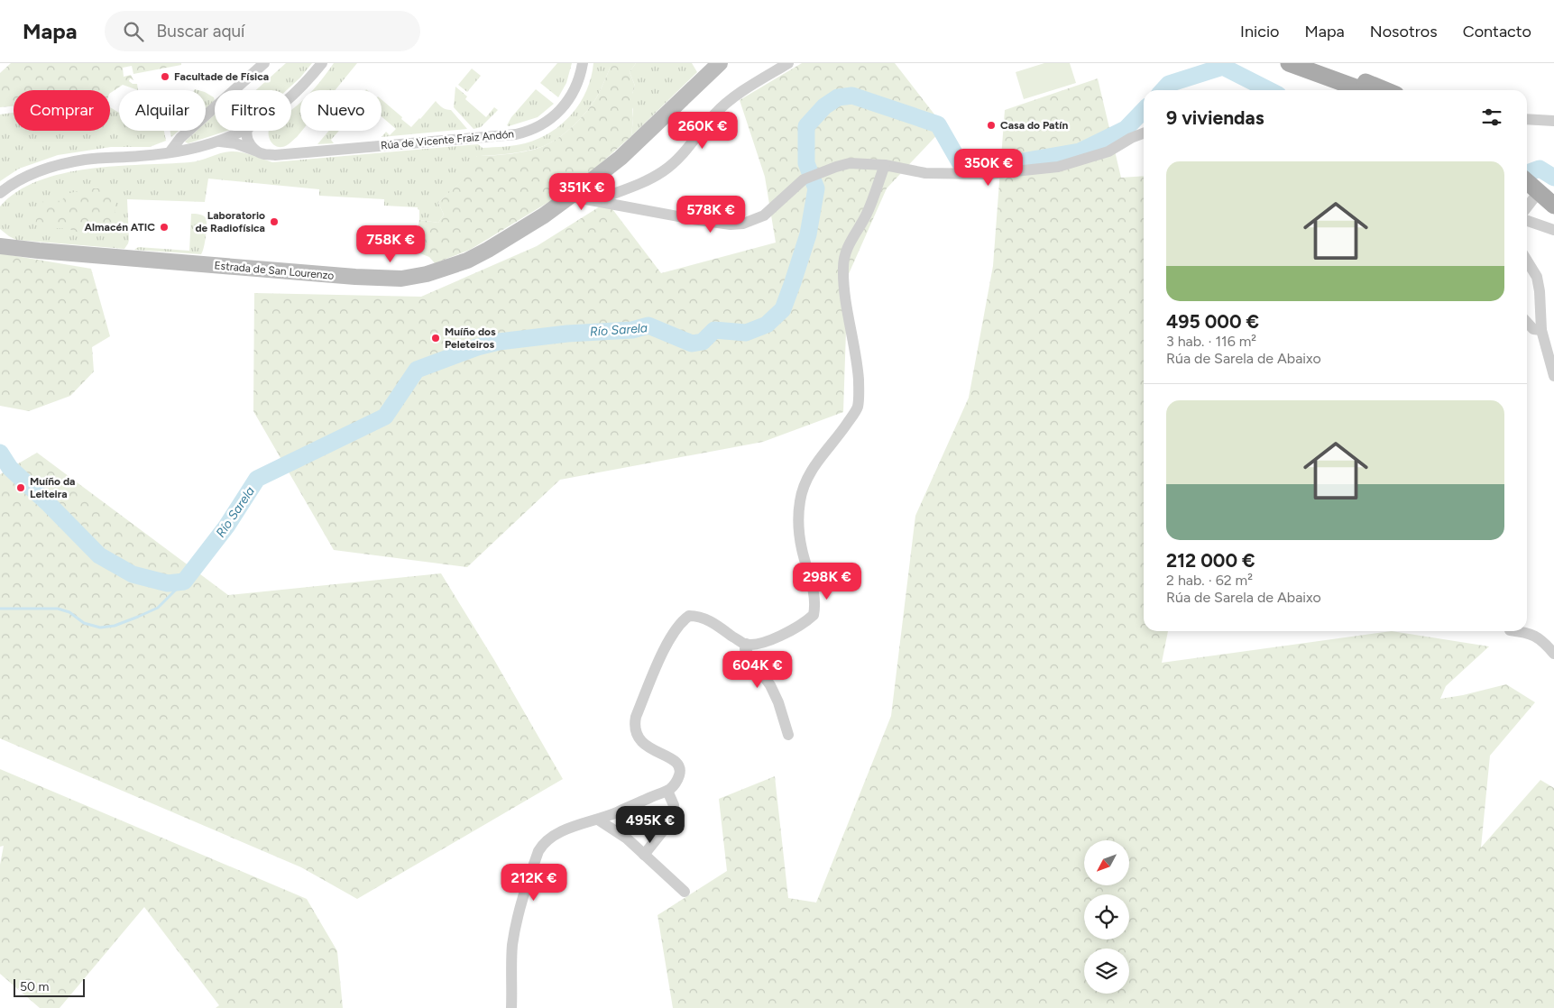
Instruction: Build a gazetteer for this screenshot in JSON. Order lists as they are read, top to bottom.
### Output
{
  "streets": {
    "street": ["Rúa de Vicente Fraiz Andón", "Estrada de San Lourenzo"]
  },
  "water": ["Río Sarela"],
  "places": [
    "Facultade de Física",
    "Casa do Patín",
    "Laboratorio de Radiofísica",
    "Almacén ATIC",
    "Muíño dos Peleteiros",
    "Muíño da Leiteira"
  ],
  "scale_bar": "50 m",
  "north": "bottom left",
  "page": {
    "header": "Mapa",
    "search": "Buscar aquí",
    "nav": [
      "Inicio",
      "Mapa",
      "Nosotros",
      "Contacto"
    ],
    "chip": [
      "Comprar",
      "Alquilar",
      "Filtros",
      "Nuevo"
    ],
    "heading": "9 viviendas",
    "price": [
      "260K €",
      "350K €",
      "351K €",
      "578K €",
      "758K €",
      "298K €",
      "604K €",
      "495K €",
      "212K €"
    ],
    "list": [
      {
        "name": "495 000 €",
        "note": "3 hab. · 116 m² · Rúa de Sarela de Abaixo"
      },
      {
        "name": "212 000 €",
        "note": "2 hab. · 62 m² · Rúa de Sarela de Abaixo"
      }
    ],
    "scale": "50 m"
  }
}
